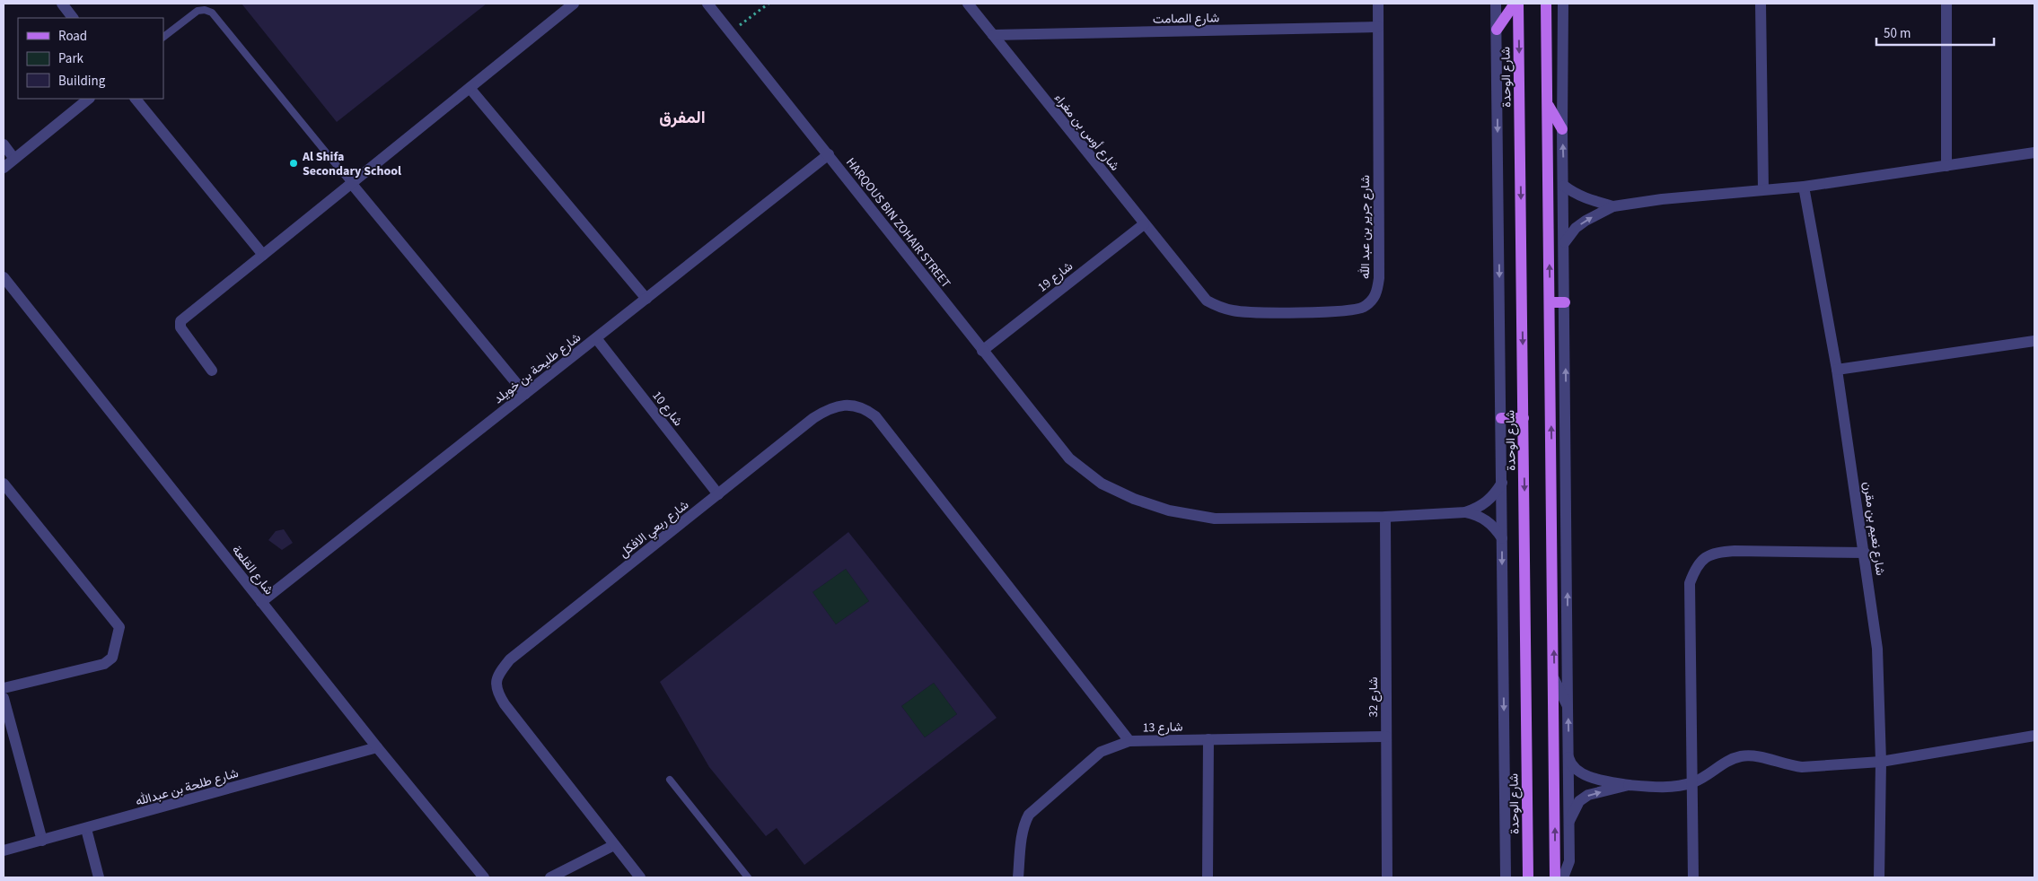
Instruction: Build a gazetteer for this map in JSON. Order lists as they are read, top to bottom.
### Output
{
  "streets": {
    "main road": ["شارع الوحدة"],
    "street": [
      "شارع الصامت",
      "شارع أوس بن مغراء",
      "HARQOUS BIN ZOHAIR STREET",
      "شارع جرير بن عبد الله",
      "شارع 19",
      "شارع طليحة بن خويلد",
      "شارع 10",
      "شارع ربعي الافكل",
      "شارع نعيم بن مقرن",
      "شارع القلعة",
      "شارع 32",
      "شارع 13",
      "شارع طلحة بن عبدالله"
    ]
  },
  "crossings": [
    ["شارع الصامت", "شارع أوس بن مغراء"],
    ["شارع الصامت", "شارع جرير بن عبد الله"],
    ["شارع أوس بن مغراء", "شارع جرير بن عبد الله"],
    ["شارع أوس بن مغراء", "شارع 19"],
    ["HARQOUS BIN ZOHAIR STREET", "شارع 19"],
    ["HARQOUS BIN ZOHAIR STREET", "شارع طليحة بن خويلد"],
    ["HARQOUS BIN ZOHAIR STREET", "شارع 32"],
    ["شارع طليحة بن خويلد", "شارع 10"],
    ["شارع طليحة بن خويلد", "شارع القلعة"],
    ["شارع 10", "شارع ربعي الافكل"],
    ["شارع ربعي الافكل", "شارع 13"],
    ["شارع القلعة", "شارع طلحة بن عبدالله"],
    ["شارع 32", "شارع 13"]
  ],
  "districts": ["المفرق"],
  "places": ["Al Shifa Secondary School"],
  "legend": ["Road", "Park", "Building"],
  "scale_bar": "50 m"
}
